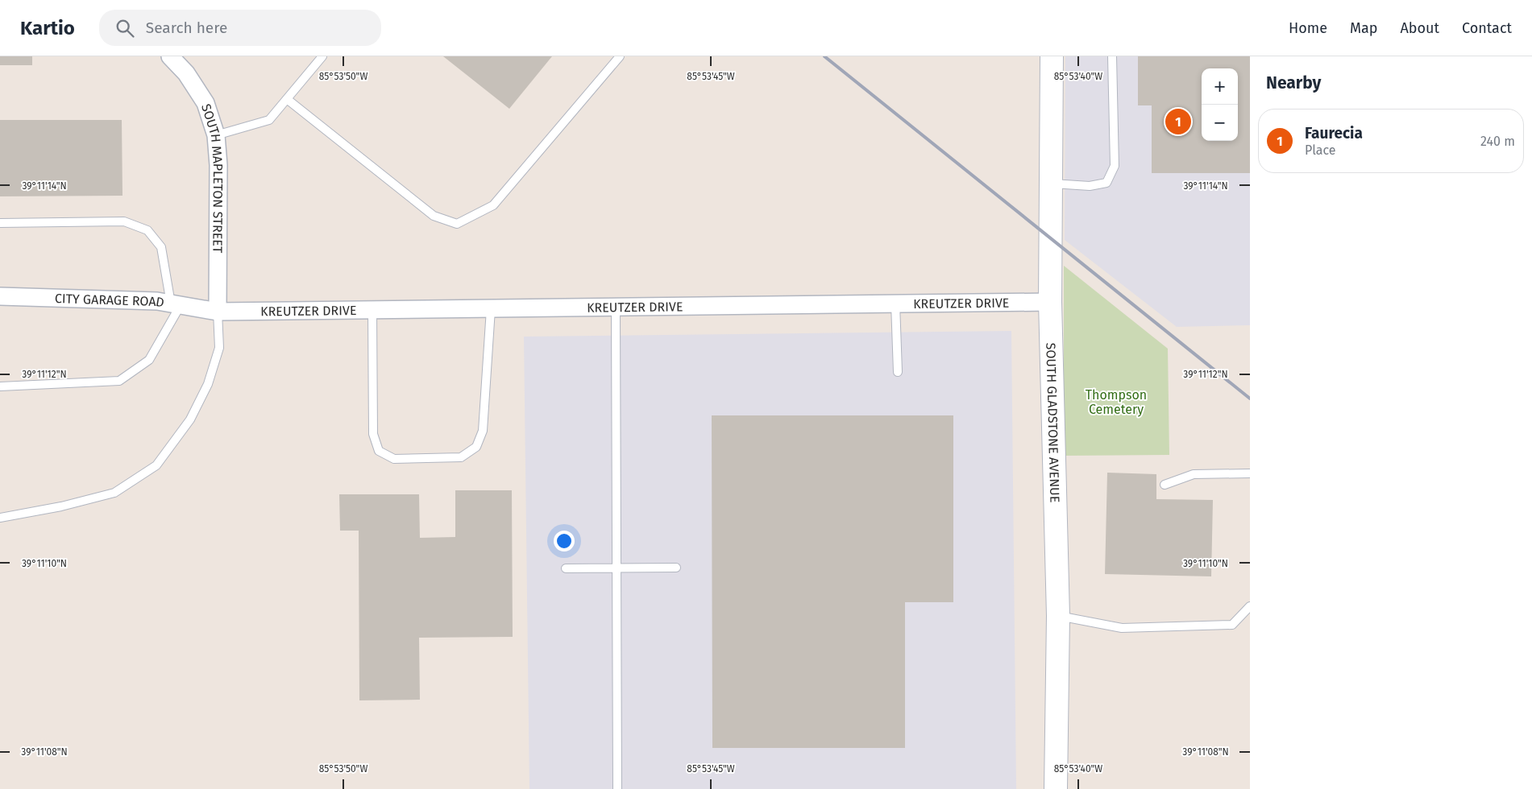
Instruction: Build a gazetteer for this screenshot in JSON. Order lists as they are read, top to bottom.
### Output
{
  "streets": {
    "street": [
      "SOUTH MAPLETON STREET",
      "CITY GARAGE ROAD",
      "KREUTZER DRIVE",
      "SOUTH GLADSTONE AVENUE"
    ]
  },
  "crossings": [
    ["SOUTH MAPLETON STREET", "CITY GARAGE ROAD"],
    ["SOUTH MAPLETON STREET", "KREUTZER DRIVE"],
    ["CITY GARAGE ROAD", "KREUTZER DRIVE"],
    ["KREUTZER DRIVE", "SOUTH GLADSTONE AVENUE"]
  ],
  "parks": ["Thompson Cemetery"],
  "page": {
    "header": "Kartio",
    "search": "Search here",
    "nav": [
      "Home",
      "Map",
      "About",
      "Contact"
    ],
    "heading": "Nearby",
    "map_buttons": ["+", "−"],
    "pins": "1",
    "list": [
      {
        "mark": "1",
        "name": "Faurecia",
        "note": "Place",
        "value": "240 m"
      }
    ]
  },
  "coordinates": [
    "85°53'50\"W",
    "85°53'45\"W",
    "85°53'40\"W",
    "39°11'14\"N",
    "39°11'12\"N",
    "39°11'10\"N",
    "39°11'08\"N"
  ]
}
